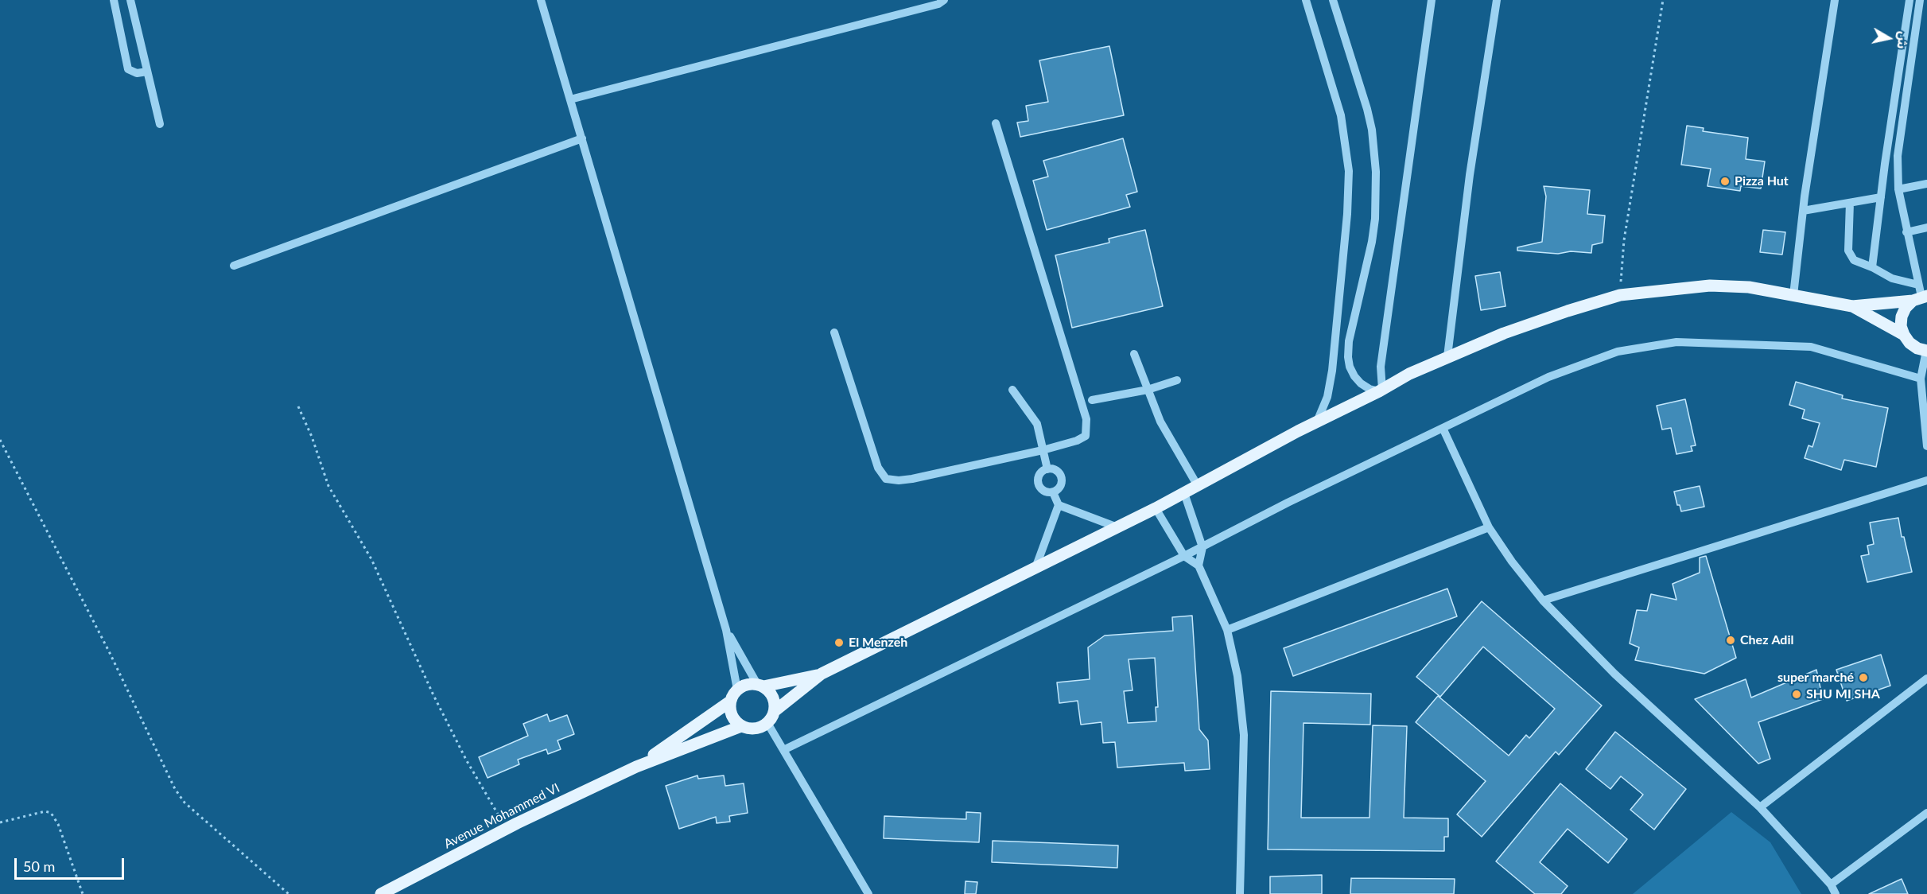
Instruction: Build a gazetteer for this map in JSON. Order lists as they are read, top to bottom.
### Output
{
  "streets": {
    "main road": ["Avenue Mohammed VI"]
  },
  "places": [
    "Pizza Hut",
    "Chez Adil",
    "El Menzeh",
    "super marché",
    "SHU MI SHA"
  ],
  "scale_bar": "50 m",
  "north": "right"
}
